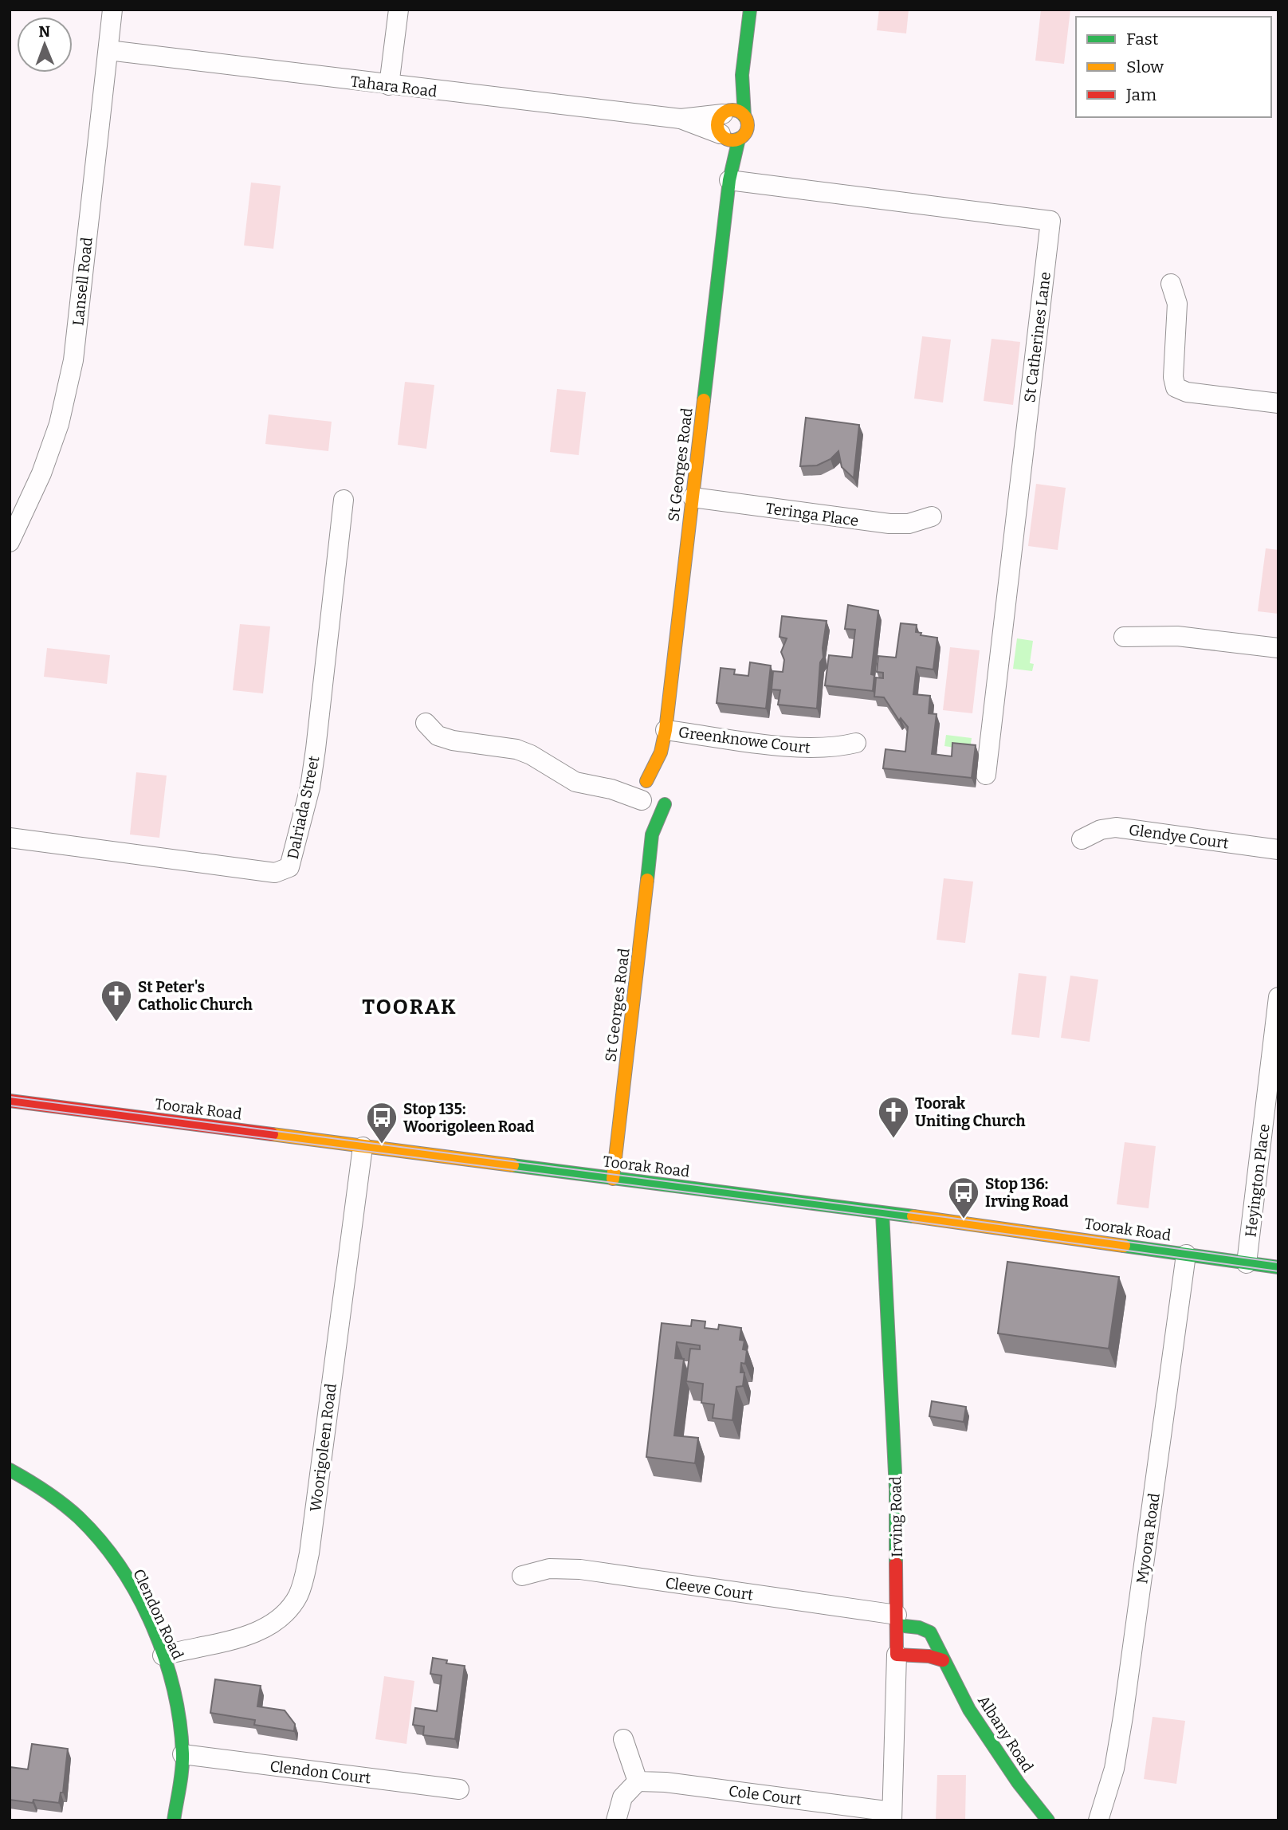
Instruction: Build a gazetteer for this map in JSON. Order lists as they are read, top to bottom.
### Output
{
  "streets": {
    "street": [
      "Tahara Road",
      "Lansell Road",
      "St Catherines Lane",
      "St Georges Road",
      "Teringa Place",
      "Greenknowe Court",
      "Dalriada Street",
      "Glendye Court",
      "Toorak Road",
      "Heyington Place",
      "Woorigoleen Road",
      "Irving Road",
      "Myoora Road",
      "Cleeve Court",
      "Clendon Road",
      "Albany Road",
      "Clendon Court",
      "Cole Court"
    ]
  },
  "crossings": [
    ["Tahara Road", "Lansell Road"],
    ["Tahara Road", "St Georges Road"],
    ["St Catherines Lane", "St Georges Road"],
    ["St Georges Road", "Teringa Place"],
    ["St Georges Road", "Greenknowe Court"],
    ["St Georges Road", "Toorak Road"],
    ["Toorak Road", "Heyington Place"],
    ["Toorak Road", "Woorigoleen Road"],
    ["Toorak Road", "Irving Road"],
    ["Toorak Road", "Myoora Road"],
    ["Woorigoleen Road", "Clendon Road"],
    ["Irving Road", "Cleeve Court"],
    ["Irving Road", "Albany Road"],
    ["Irving Road", "Cole Court"],
    ["Cleeve Court", "Albany Road"],
    ["Clendon Road", "Clendon Court"]
  ],
  "districts": ["TOORAK"],
  "places": {
    "church": ["St Peter's Catholic Church", "Toorak Uniting Church"],
    "bus stop": ["Stop 135: Woorigoleen Road", "Stop 136: Irving Road"]
  },
  "legend": ["Fast", "Slow", "Jam"],
  "north": "top"
}
